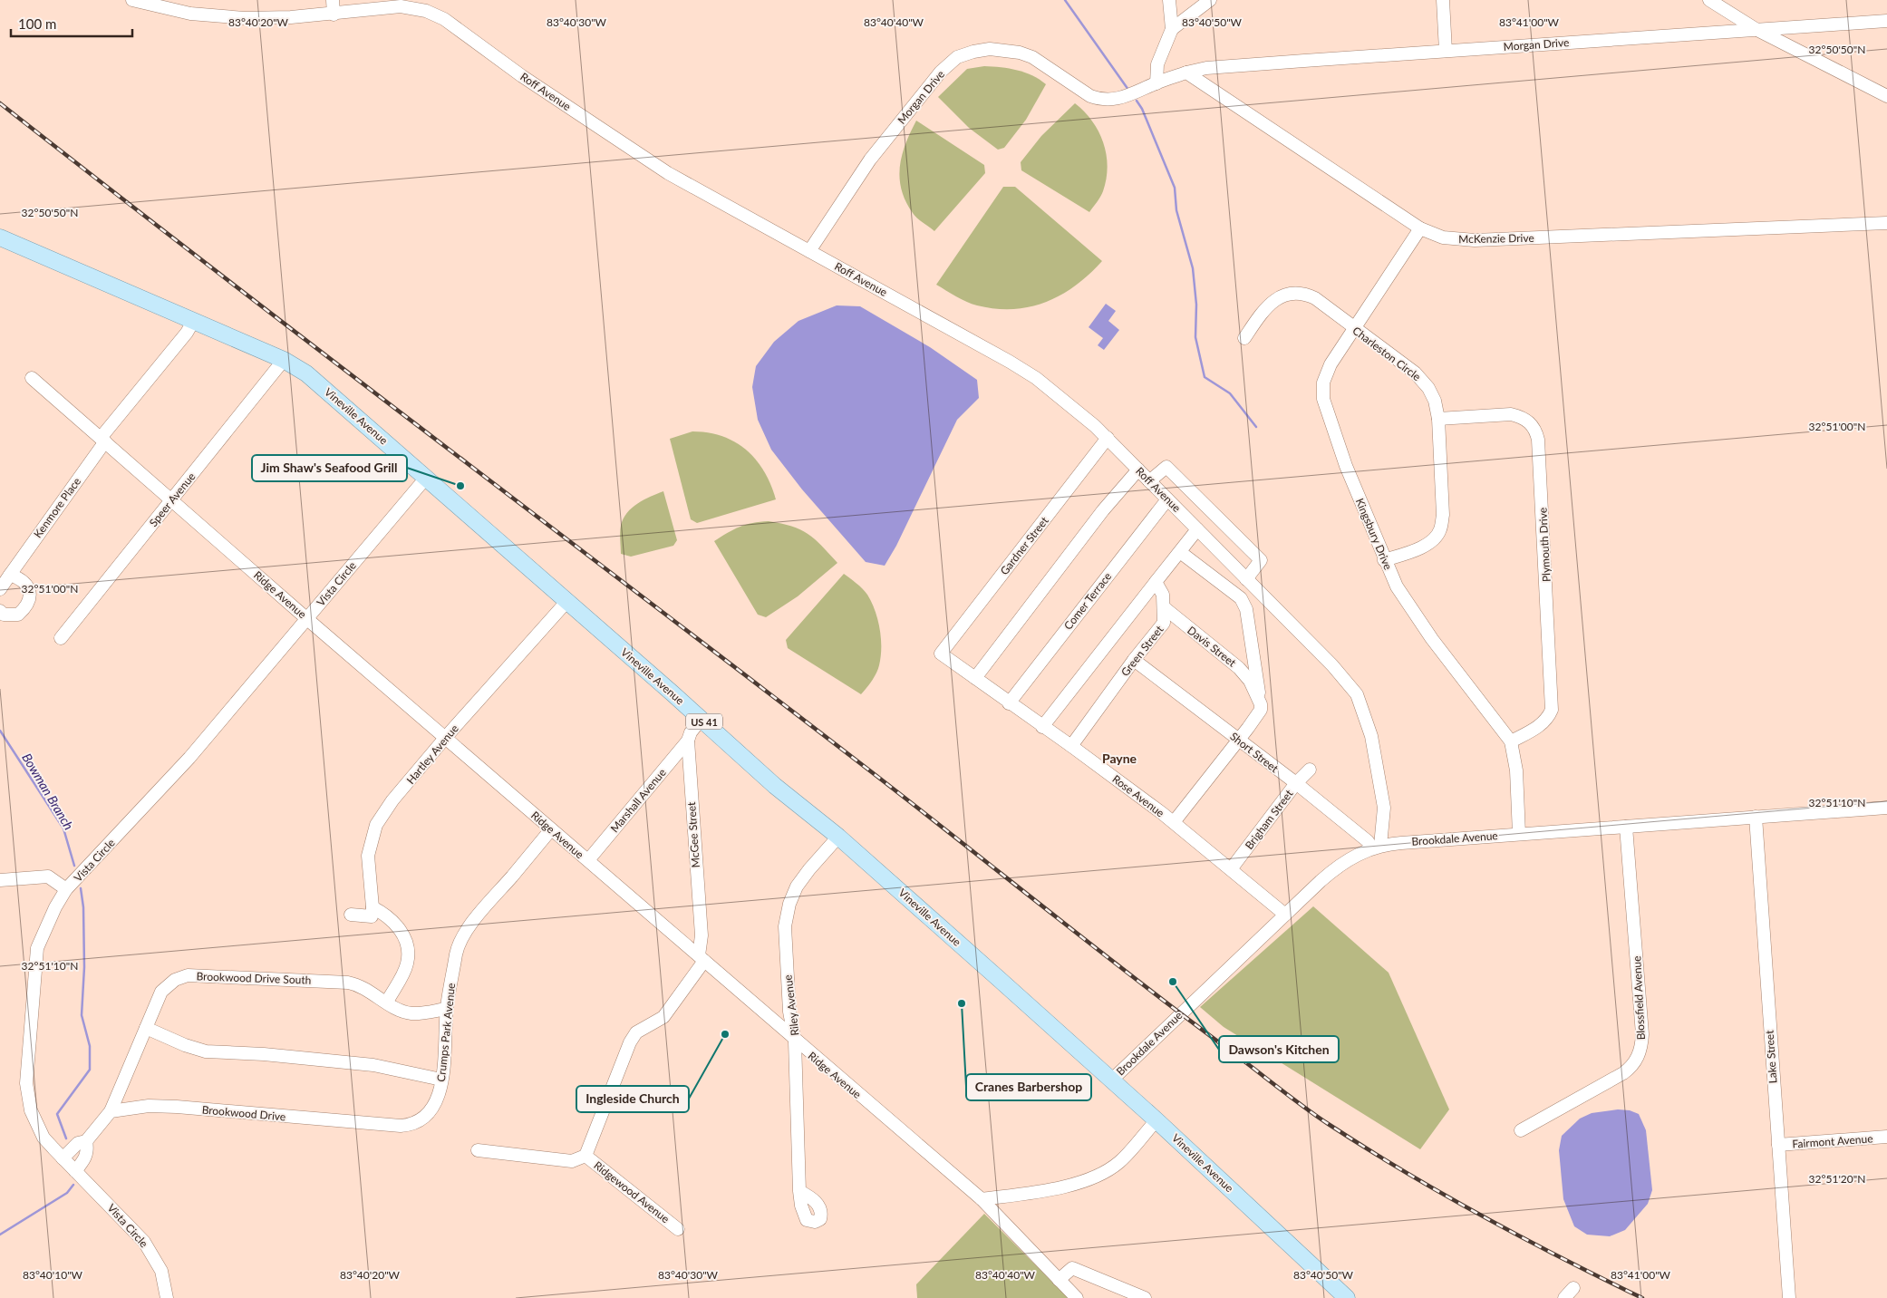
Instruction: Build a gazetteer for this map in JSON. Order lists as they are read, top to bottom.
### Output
{
  "streets": {
    "main road": ["Vineville Avenue", "US 41"],
    "street": [
      "Morgan Drive",
      "Roff Avenue",
      "McKenzie Drive",
      "Charleston Circle",
      "Speer Avenue",
      "Kenmore Place",
      "Kingsbury Drive",
      "Plymouth Drive",
      "Gardner Street",
      "Vista Circle",
      "Ridge Avenue",
      "Comer Terrace",
      "Davis Street",
      "Green Street",
      "Short Street",
      "Hartley Avenue",
      "Rose Avenue",
      "Marshall Avenue",
      "Brigham Street",
      "McGee Street",
      "Brookdale Avenue",
      "Brookwood Drive South",
      "Blossfield Avenue",
      "Riley Avenue",
      "Crumps Park Avenue",
      "Lake Street",
      "Brookwood Drive",
      "Fairmont Avenue",
      "Ridgewood Avenue"
    ]
  },
  "crossings": [
    ["Morgan Drive", "Roff Avenue"],
    ["Morgan Drive", "McKenzie Drive"],
    ["Roff Avenue", "Gardner Street"],
    ["Roff Avenue", "Comer Terrace"],
    ["Roff Avenue", "Short Street"],
    ["Roff Avenue", "Brookdale Avenue"],
    ["McKenzie Drive", "Kingsbury Drive"],
    ["Charleston Circle", "Kingsbury Drive"],
    ["Charleston Circle", "Plymouth Drive"],
    ["Vineville Avenue", "Speer Avenue"],
    ["Vineville Avenue", "Kenmore Place"],
    ["Vineville Avenue", "Vista Circle"],
    ["Vineville Avenue", "Hartley Avenue"],
    ["Vineville Avenue", "Brookdale Avenue"],
    ["Vineville Avenue", "Riley Avenue"],
    ["Speer Avenue", "Ridge Avenue"],
    ["Kenmore Place", "Ridge Avenue"],
    ["Kingsbury Drive", "Plymouth Drive"],
    ["Kingsbury Drive", "Brookdale Avenue"],
    ["Gardner Street", "Rose Avenue"],
    ["Vista Circle", "Ridge Avenue"],
    ["Ridge Avenue", "Hartley Avenue"],
    ["Ridge Avenue", "Marshall Avenue"],
    ["Ridge Avenue", "McGee Street"],
    ["Ridge Avenue", "Riley Avenue"],
    ["Ridge Avenue", "Crumps Park Avenue"],
    ["Ridge Avenue", "Ridgewood Avenue"],
    ["Comer Terrace", "Rose Avenue"],
    ["Davis Street", "Green Street"],
    ["Green Street", "Short Street"],
    ["Green Street", "Rose Avenue"],
    ["Short Street", "Brigham Street"],
    ["Short Street", "Brookdale Avenue"],
    ["Rose Avenue", "Brigham Street"],
    ["Rose Avenue", "Brookdale Avenue"],
    ["Marshall Avenue", "McGee Street"],
    ["McGee Street", "Ridgewood Avenue"],
    ["Brookdale Avenue", "Blossfield Avenue"],
    ["Brookdale Avenue", "Lake Street"],
    ["Brookwood Drive South", "Crumps Park Avenue"],
    ["Brookwood Drive South", "Brookwood Drive"],
    ["Crumps Park Avenue", "Brookwood Drive"],
    ["Lake Street", "Fairmont Avenue"]
  ],
  "districts": ["Payne"],
  "water": ["Bowman Branch"],
  "places": [
    "Jim Shaw's Seafood Grill",
    "Dawson's Kitchen",
    "Cranes Barbershop",
    "Ingleside Church"
  ],
  "scale_bar": "100 m",
  "coordinates": [
    "83°40'20\"W",
    "83°40'30\"W",
    "83°40'40\"W",
    "83°40'50\"W",
    "83°41'00\"W",
    "32°50'50\"N",
    "32°51'00\"N",
    "32°51'10\"N",
    "32°51'20\"N",
    "83°40'10\"W"
  ]
}
